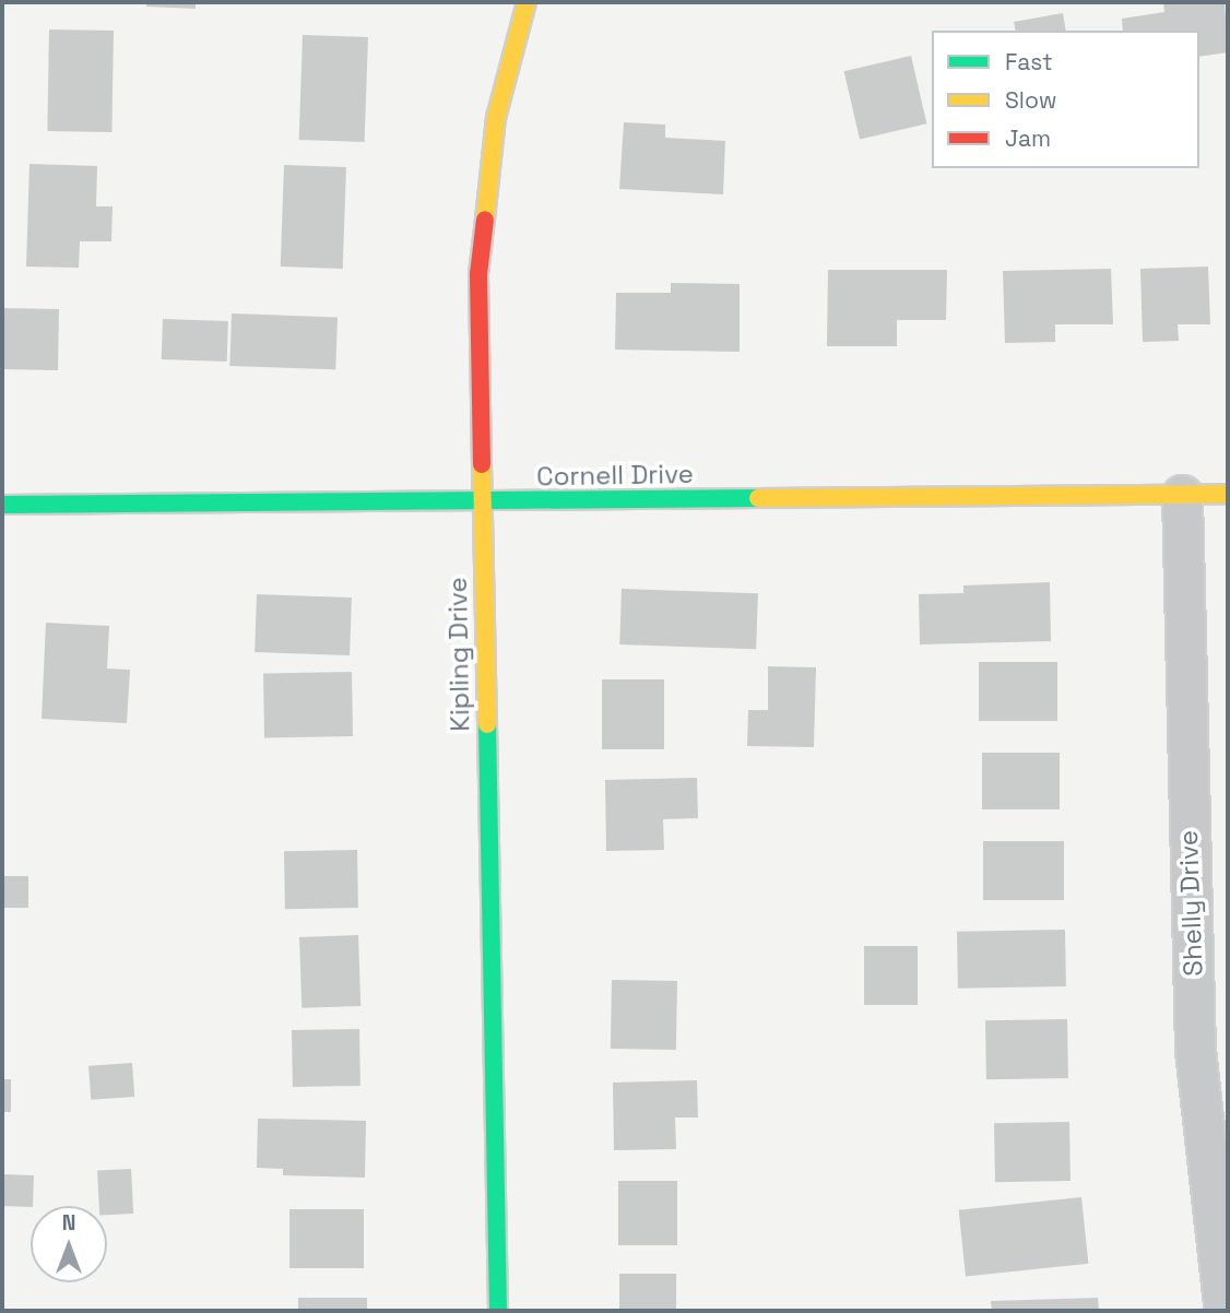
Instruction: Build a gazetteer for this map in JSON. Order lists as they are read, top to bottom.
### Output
{
  "streets": {
    "street": ["Cornell Drive", "Kipling Drive", "Shelly Drive"]
  },
  "crossings": [
    ["Cornell Drive", "Kipling Drive"],
    ["Cornell Drive", "Shelly Drive"]
  ],
  "legend": ["Fast", "Slow", "Jam"],
  "north": "top"
}
